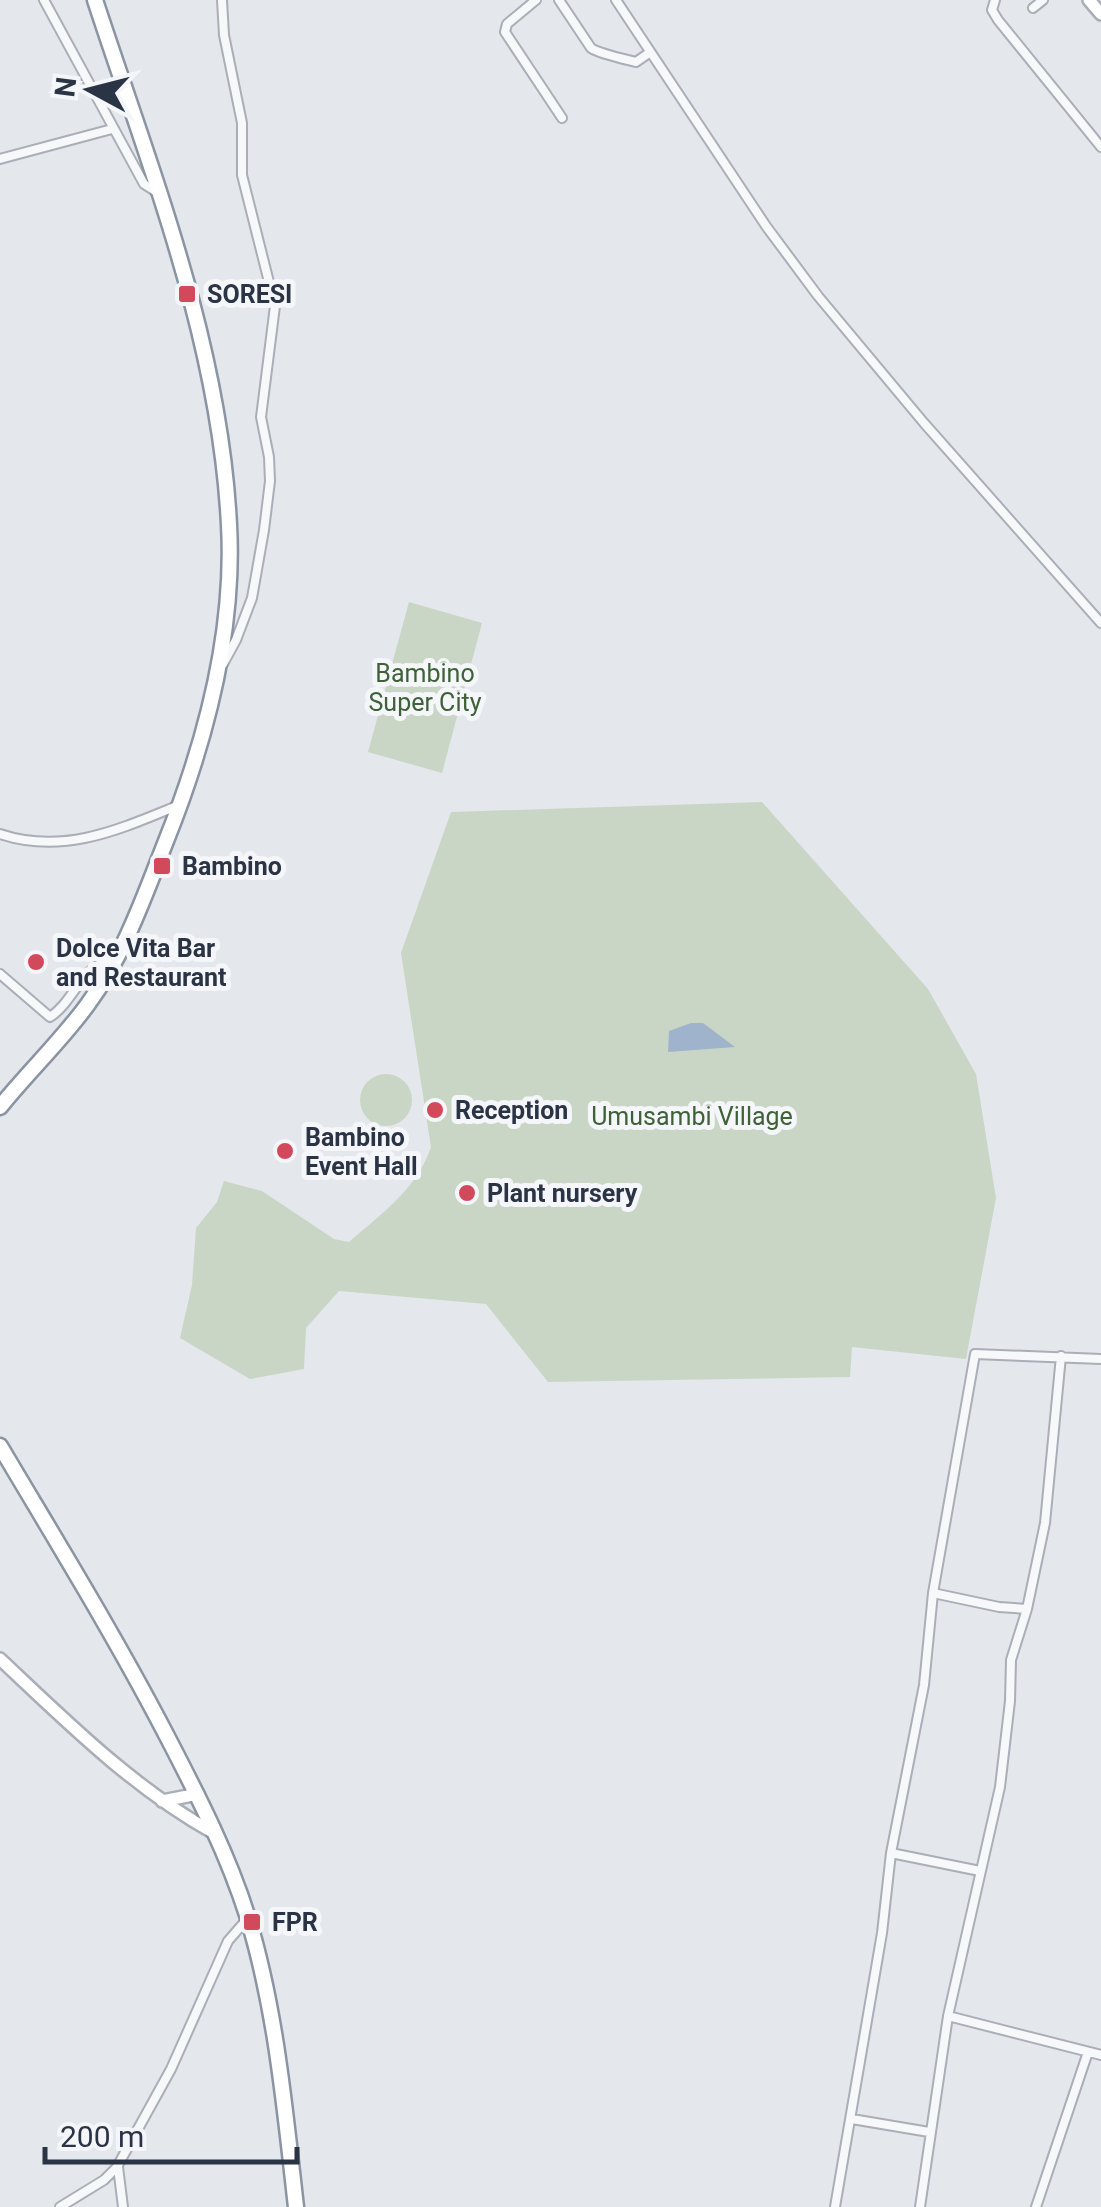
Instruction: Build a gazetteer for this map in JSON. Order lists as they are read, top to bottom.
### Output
{
  "parks": ["Bambino Super City", "Umusambi Village"],
  "places": {
    "transit": ["SORESI", "Bambino", "FPR"],
    "other": [
      "Dolce Vita Bar and Restaurant",
      "Reception",
      "Bambino Event Hall",
      "Plant nursery"
    ]
  },
  "scale_bar": "200 m",
  "north": "left"
}
